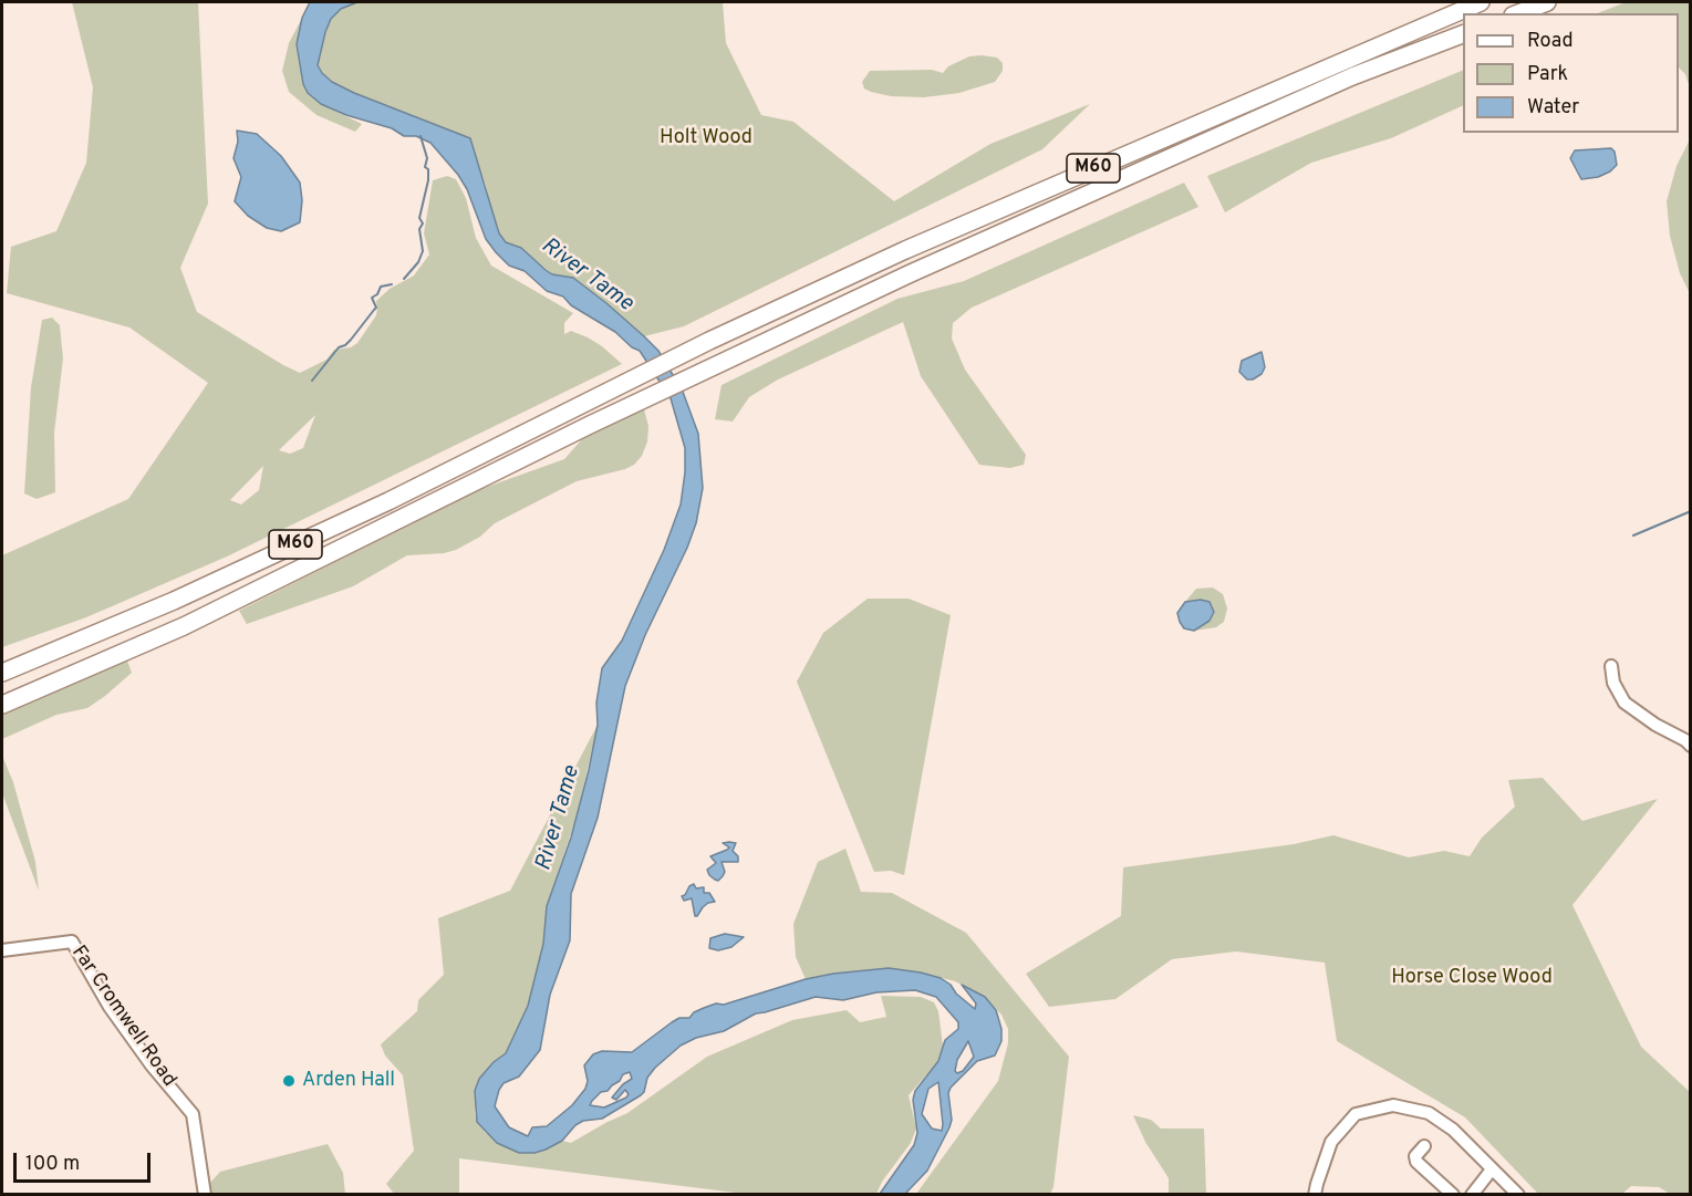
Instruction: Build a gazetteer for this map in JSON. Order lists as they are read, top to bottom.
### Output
{
  "streets": {
    "highway": ["M60"],
    "street": ["Far Cromwell Road"]
  },
  "water": ["River Tame"],
  "parks": ["Holt Wood", "Horse Close Wood"],
  "places": ["Arden Hall"],
  "legend": ["Road", "Park", "Water"],
  "scale_bar": "100 m"
}
